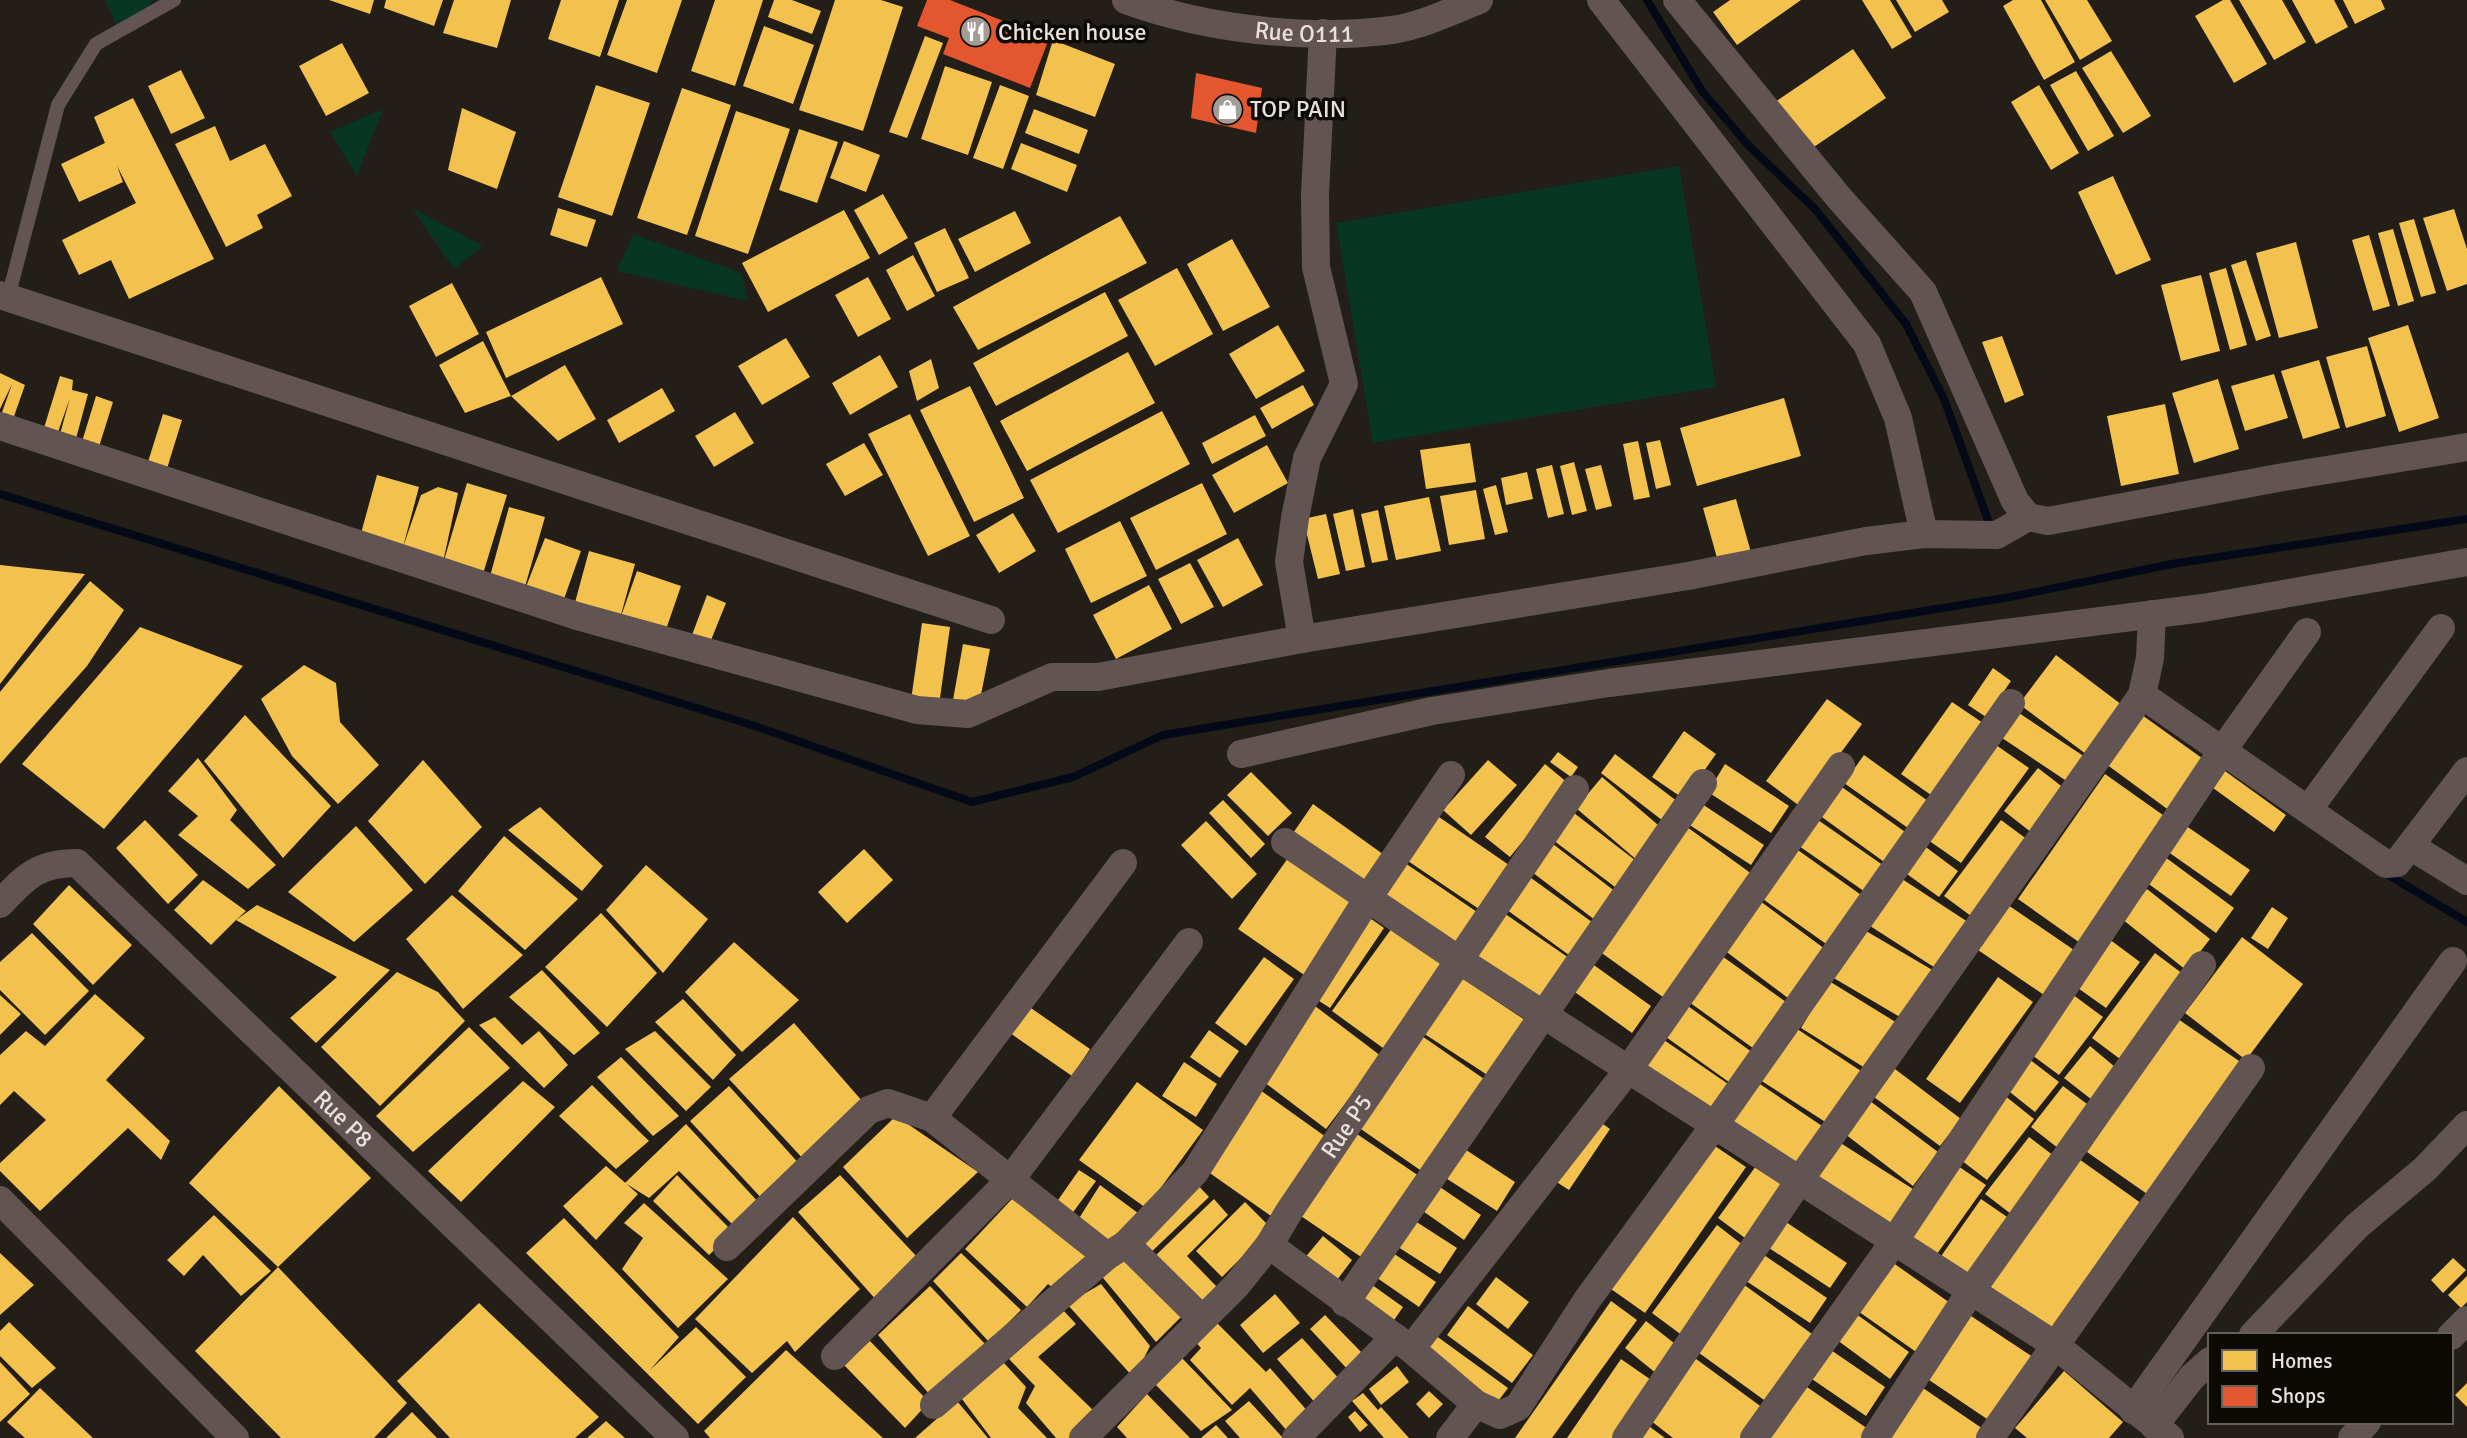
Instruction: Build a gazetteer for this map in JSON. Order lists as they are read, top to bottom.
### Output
{
  "streets": {
    "street": ["Rue O111", "Rue P8", "Rue P5"]
  },
  "places": {
    "restaurant": ["Chicken house"],
    "shop": ["TOP PAIN"]
  },
  "legend": ["Homes", "Shops"]
}
